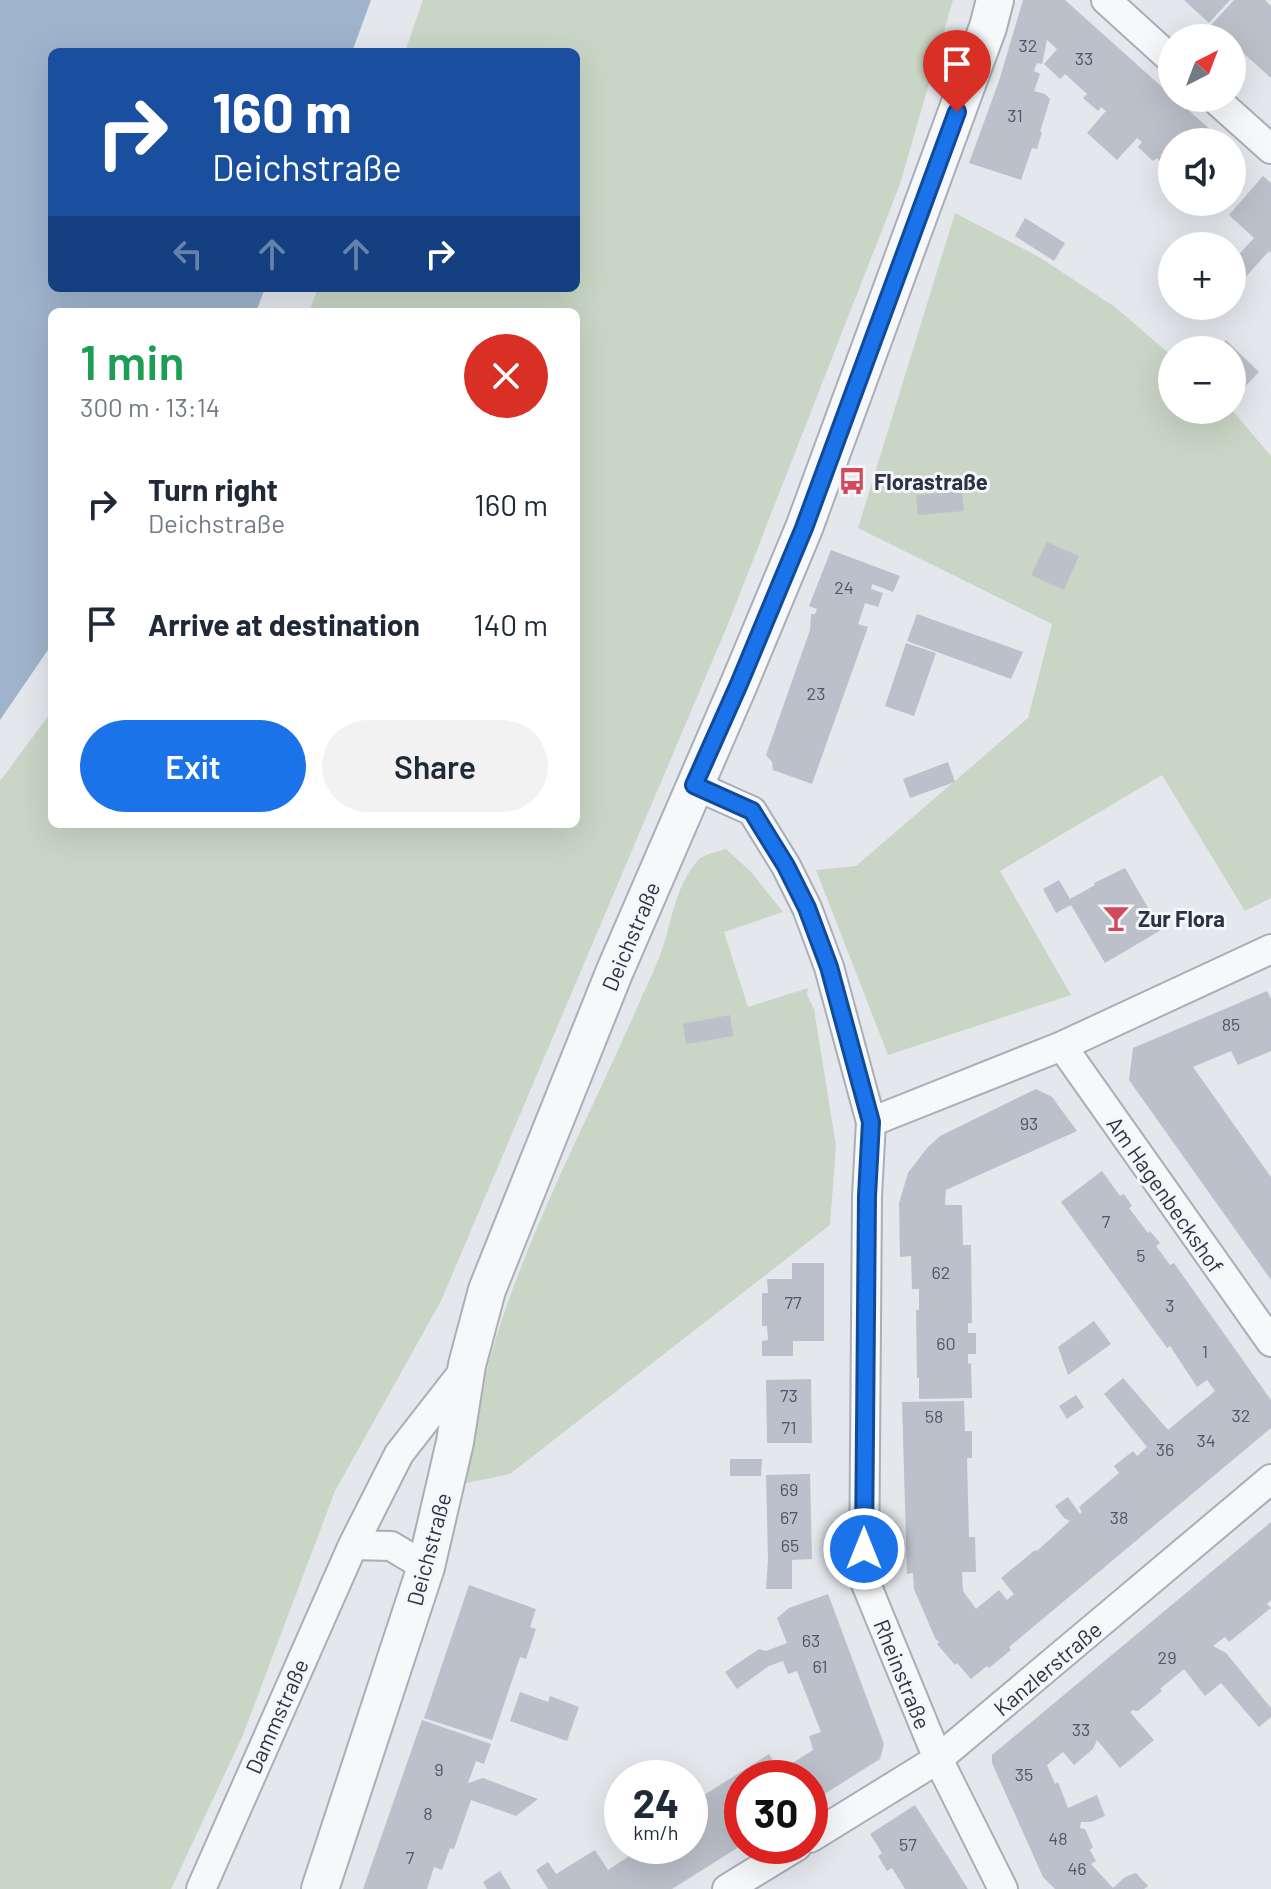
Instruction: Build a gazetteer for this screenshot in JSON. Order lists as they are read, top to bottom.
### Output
{
  "streets": {
    "street": [
      "Deichstraße",
      "Am Hagenbeckshof",
      "Kanzlerstraße",
      "Rheinstraße",
      "Dammstraße"
    ]
  },
  "crossings": [
    ["Deichstraße", "Rheinstraße"],
    ["Deichstraße", "Dammstraße"],
    ["Kanzlerstraße", "Rheinstraße"]
  ],
  "places": {
    "bus stop": ["Florastraße"],
    "bar": ["Zur Flora"]
  },
  "house_numbers": [
    "32",
    "33",
    "31",
    "24",
    "23",
    "85",
    "93",
    "7",
    "5",
    "62",
    "77",
    "3",
    "60",
    "1",
    "73",
    "32",
    "58",
    "71",
    "34",
    "36",
    "69",
    "67",
    "38",
    "65",
    "63",
    "29",
    "61",
    "33",
    "9",
    "35",
    "8",
    "48",
    "57",
    "7",
    "46"
  ],
  "north": "top right",
  "page": {
    "map_buttons": ["+", "−"],
    "turn": ["160 m", "Deichstraße"],
    "heading": ["1 min", "300 m · 13:14"],
    "list": [
      {
        "name": "Turn right",
        "note": "Deichstraße",
        "value": "160 m"
      },
      {
        "name": "Arrive at destination",
        "value": "140 m"
      }
    ],
    "buttons": ["Exit", "Share"],
    "speed": "24 km/h",
    "limit": "30"
  }
}
